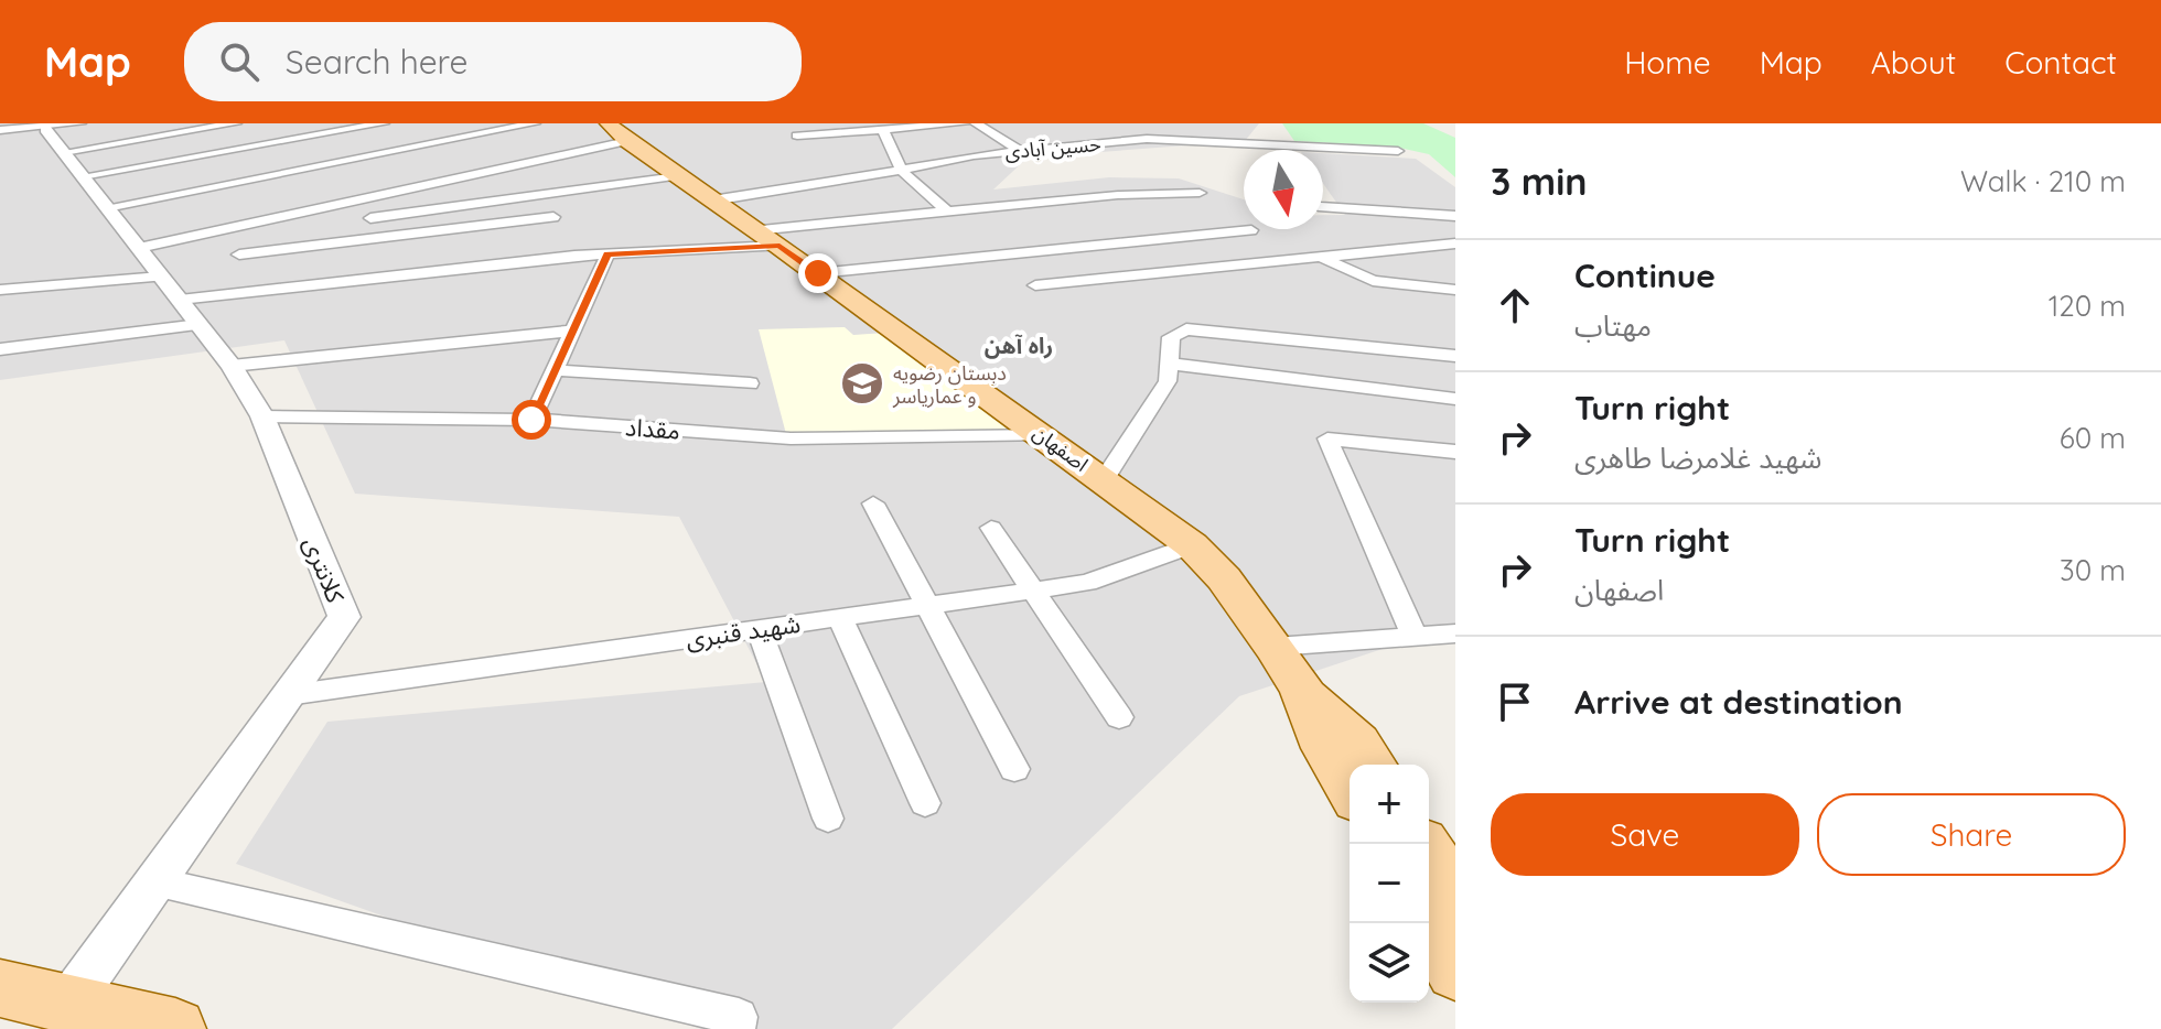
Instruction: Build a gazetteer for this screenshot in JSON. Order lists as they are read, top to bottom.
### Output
{
  "streets": {
    "main road": ["اصفهان"],
    "street": [
      "حسین آبادی",
      "مقداد",
      "کلانتری",
      "شهید قنبری"
    ]
  },
  "crossings": [
    ["حسین آبادی", "اصفهان"],
    ["مقداد", "اصفهان"],
    ["مقداد", "کلانتری"],
    ["اصفهان", "شهید قنبری"],
    ["کلانتری", "شهید قنبری"]
  ],
  "districts": ["راه آهن"],
  "places": {
    "school or university": ["دبستان رضویه و عماریاسر"]
  },
  "north": "bottom",
  "page": {
    "header": "Map",
    "search": "Search here",
    "nav": [
      "Home",
      "Map",
      "About",
      "Contact"
    ],
    "heading": ["3 min", "Walk · 210 m"],
    "list": [
      ["Continue", "مهتاب", "120 m"],
      ["Turn right", "شهید غلامرضا طاهری", "60 m"],
      ["Turn right", "اصفهان", "30 m"],
      "Arrive at destination"
    ],
    "map_buttons": ["+", "−"],
    "buttons": ["Save", "Share"]
  }
}
